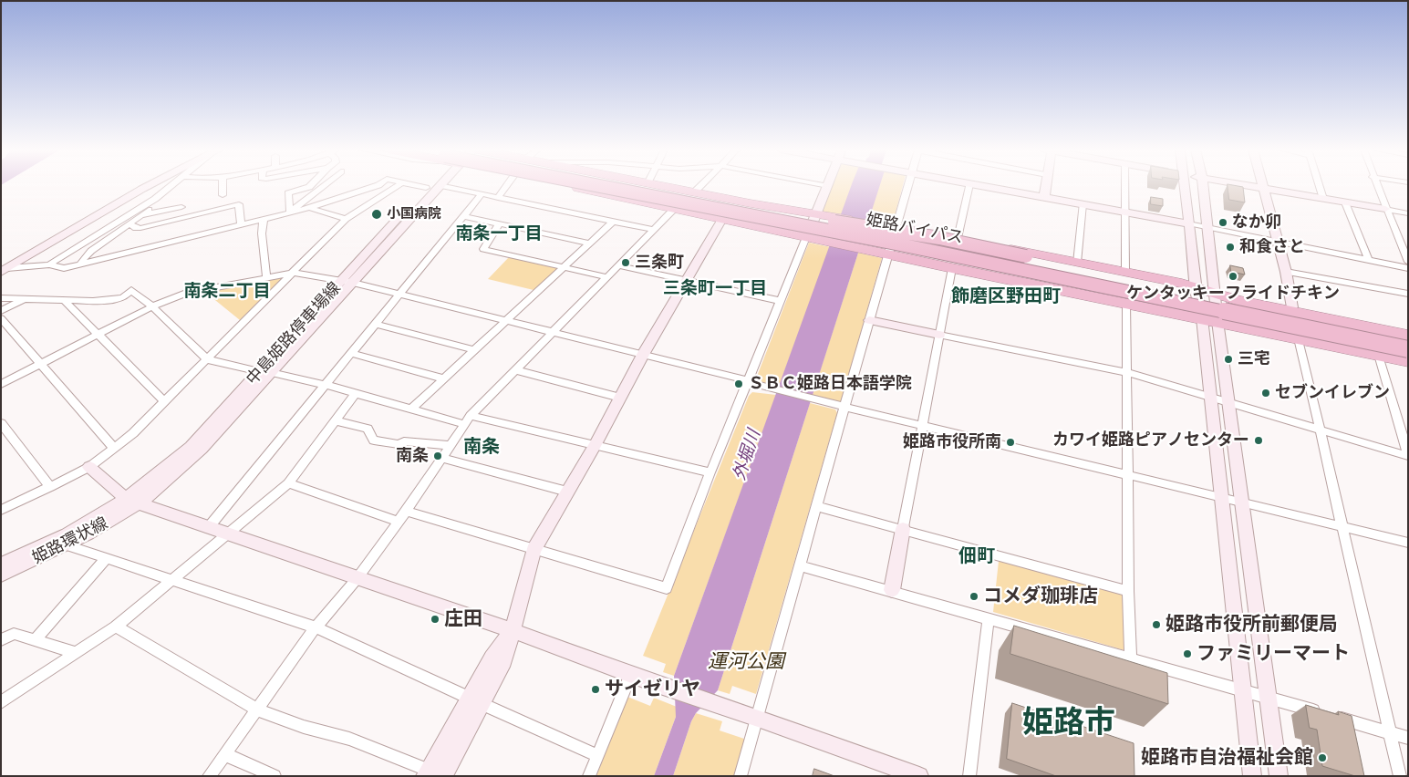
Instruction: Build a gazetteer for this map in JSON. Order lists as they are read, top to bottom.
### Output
{
  "streets": {
    "highway": ["姫路バイパス"],
    "street": ["中島姫路停車場線", "姫路環状線"]
  },
  "crossings": [
    ["中島姫路停車場線", "姫路環状線"]
  ],
  "districts": [
    "南条一丁目",
    "三条町一丁目",
    "南条二丁目",
    "飾磨区野田町",
    "南条",
    "佃町",
    "姫路市"
  ],
  "water": ["外堀川"],
  "parks": ["運河公園"],
  "places": [
    "小国病院",
    "なか卯",
    "和食さと",
    "三条町",
    "ケンタッキーフライドチキン",
    "三宅",
    "ＳＢＣ姫路日本語学院",
    "セブンイレブン",
    "カワイ姫路ピアノセンター",
    "姫路市役所南",
    "南条",
    "コメダ珈琲店",
    "庄田",
    "姫路市役所前郵便局",
    "ファミリーマート",
    "サイゼリヤ",
    "姫路市自治福祉会館"
  ]
}
